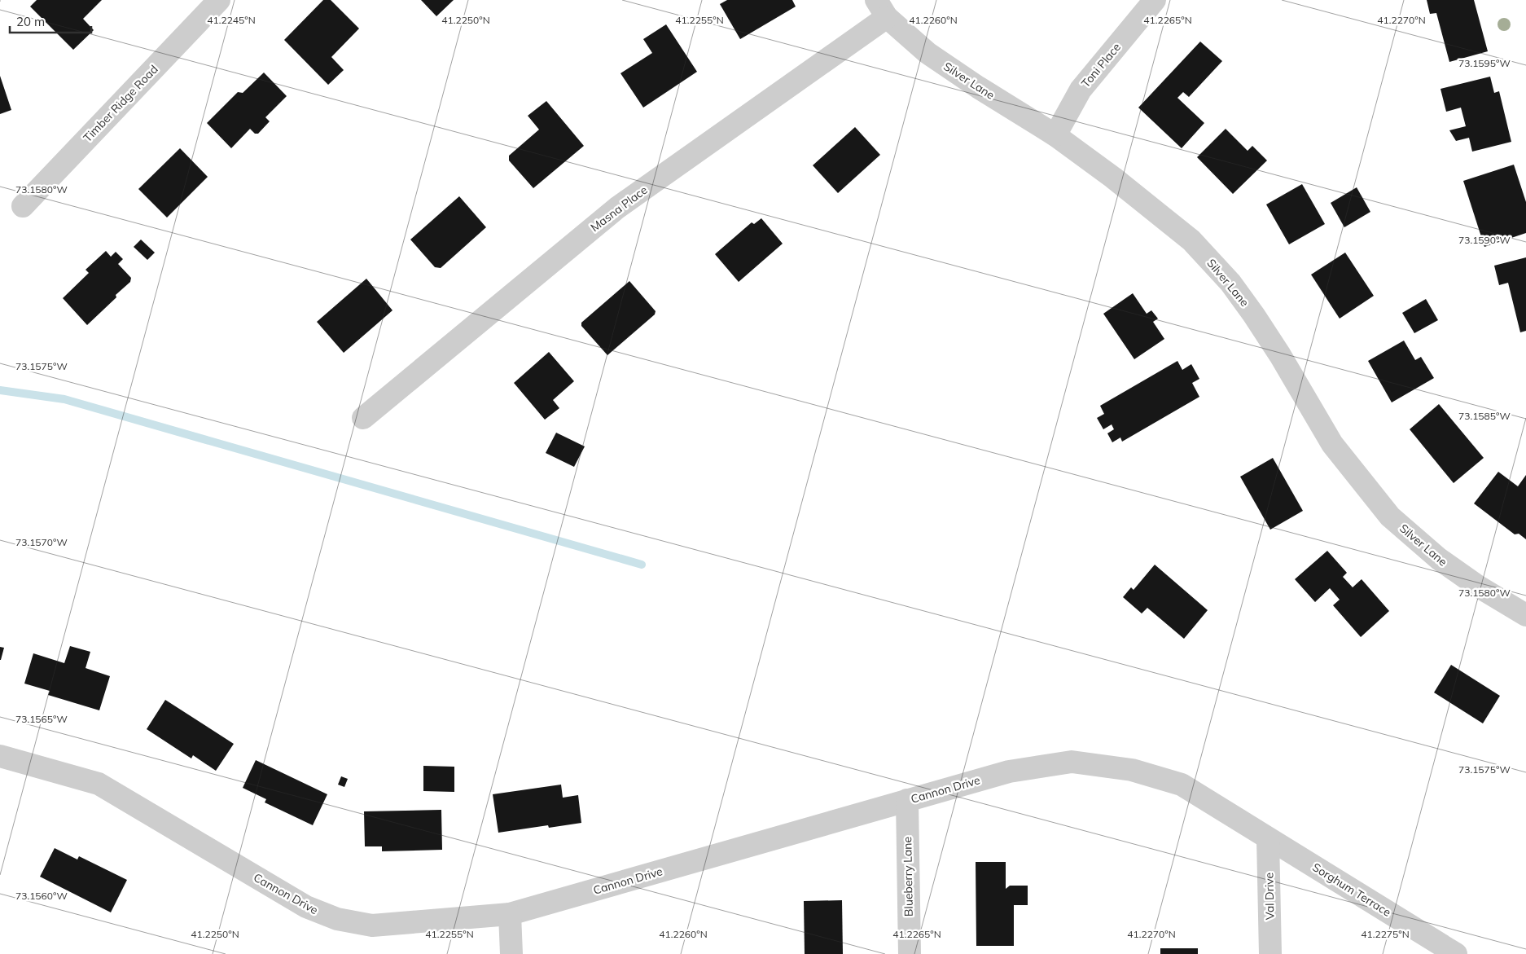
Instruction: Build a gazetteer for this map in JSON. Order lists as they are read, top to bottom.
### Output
{
  "streets": {
    "street": [
      "Toni Place",
      "Silver Lane",
      "Timber Ridge Road",
      "Masna Place",
      "Cannon Drive",
      "Blueberry Lane",
      "Sorghum Terrace",
      "Val Drive"
    ]
  },
  "crossings": [
    ["Toni Place", "Silver Lane"],
    ["Silver Lane", "Masna Place"],
    ["Cannon Drive", "Blueberry Lane"],
    ["Cannon Drive", "Sorghum Terrace"],
    ["Cannon Drive", "Val Drive"],
    ["Sorghum Terrace", "Val Drive"]
  ],
  "scale_bar": "20 m",
  "coordinates": [
    "41.2245°N",
    "41.2250°N",
    "41.2255°N",
    "41.2260°N",
    "41.2265°N",
    "41.2270°N",
    "73.1595°W",
    "73.1580°W",
    "73.1590°W",
    "73.1575°W",
    "73.1585°W",
    "73.1570°W",
    "73.1565°W",
    "73.1560°W",
    "41.2275°N"
  ]
}
